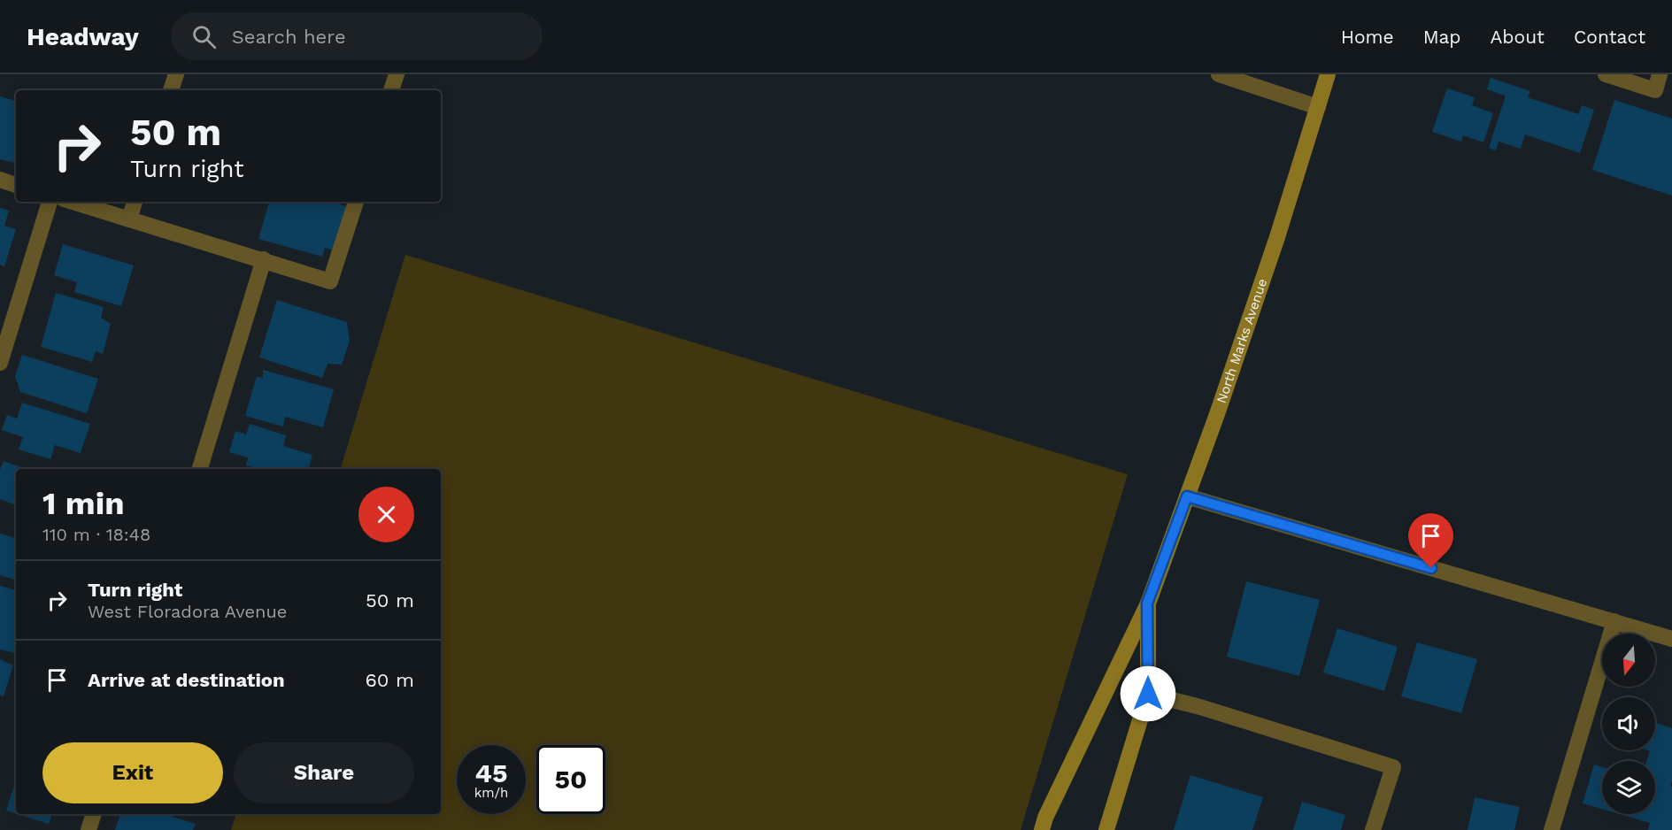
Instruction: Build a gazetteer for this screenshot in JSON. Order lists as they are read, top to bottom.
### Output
{
  "streets": {
    "main road": ["North Marks Avenue"]
  },
  "north": "bottom",
  "page": {
    "header": "Headway",
    "search": "Search here",
    "nav": [
      "Home",
      "Map",
      "About",
      "Contact"
    ],
    "turn": ["50 m", "Turn right"],
    "heading": ["1 min", "110 m · 18:48"],
    "list": [
      {
        "name": "Turn right",
        "note": "West Floradora Avenue",
        "value": "50 m"
      },
      {
        "name": "Arrive at destination",
        "value": "60 m"
      }
    ],
    "buttons": ["Exit", "Share"],
    "speed": "45 km/h",
    "limit": "50"
  }
}
